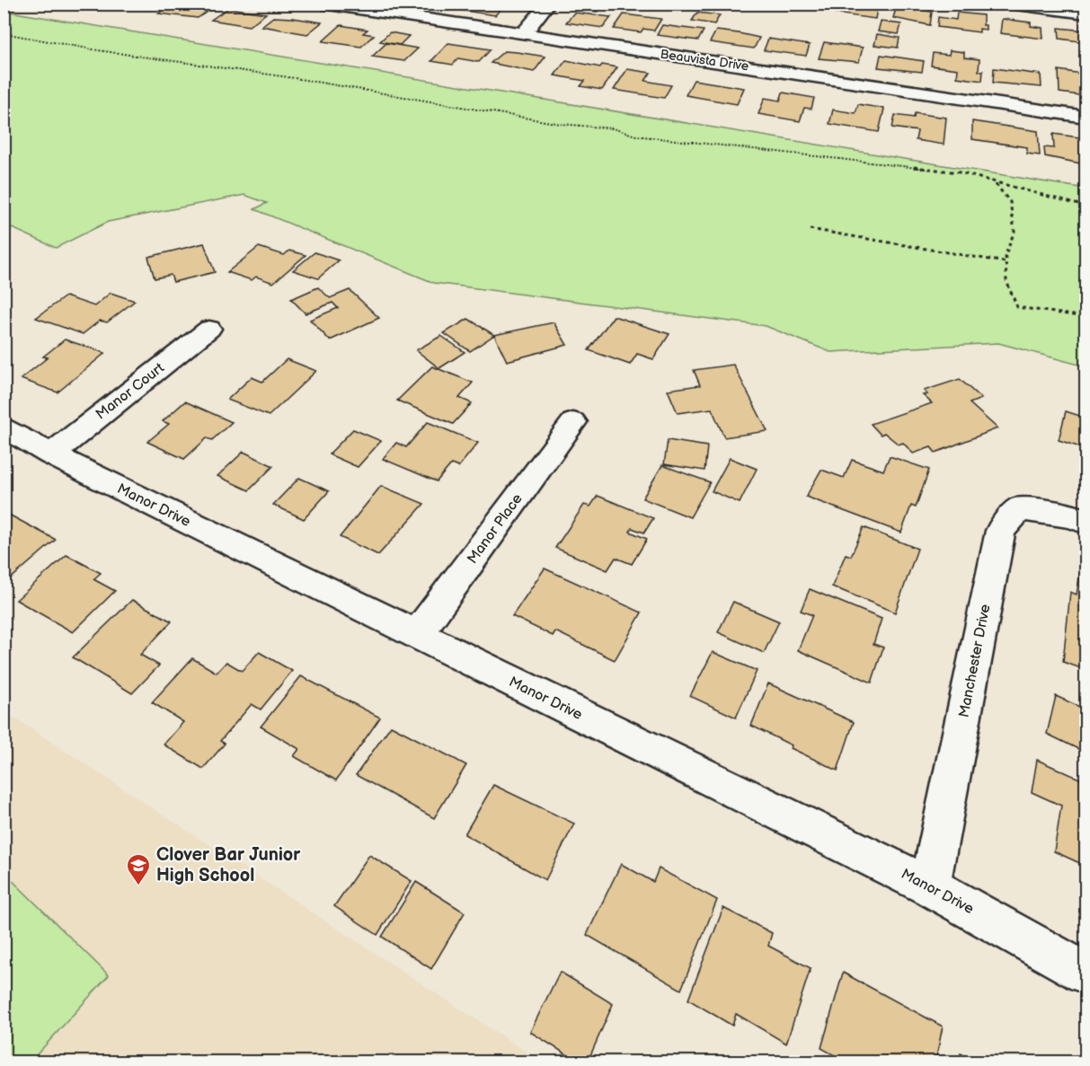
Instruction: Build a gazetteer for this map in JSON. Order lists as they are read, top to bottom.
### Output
{
  "streets": {
    "street": [
      "Beauvista Drive",
      "Manor Court",
      "Manor Drive",
      "Manor Place",
      "Manchester Drive"
    ]
  },
  "crossings": [
    ["Manor Court", "Manor Drive"],
    ["Manor Drive", "Manor Place"],
    ["Manor Drive", "Manchester Drive"]
  ],
  "places": {
    "school or university": ["Clover Bar Junior High School"]
  }
}
